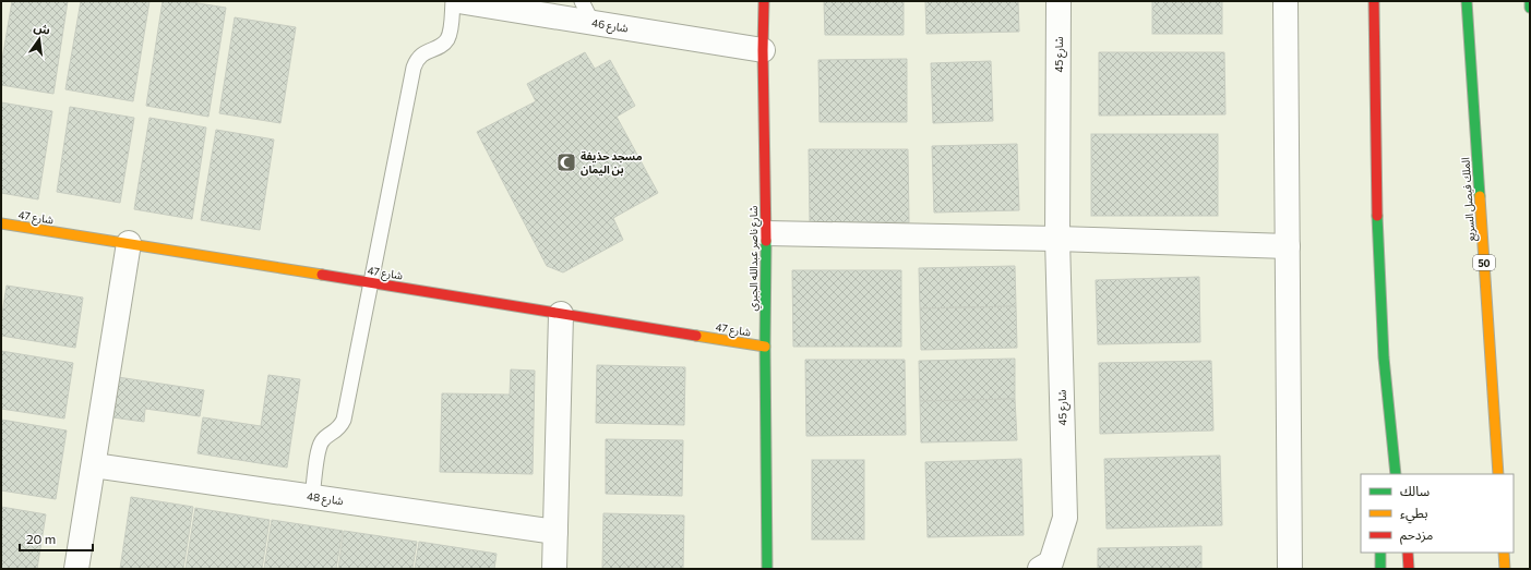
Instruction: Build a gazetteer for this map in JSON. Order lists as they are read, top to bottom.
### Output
{
  "streets": {
    "main road": [
      "الملك فيصل السريع",
      "شارع 47",
      "شارع ناصر عبدالله الجبري",
      "50"
    ],
    "street": ["شارع 46", "شارع 45", "شارع 48"]
  },
  "crossings": [
    ["شارع 46", "شارع ناصر عبدالله الجبري"],
    ["شارع 47", "شارع ناصر عبدالله الجبري"]
  ],
  "places": {
    "mosque": ["مسجد حذيفة بن اليمان"]
  },
  "legend": ["سالك", "بطيء", "مزدحم"],
  "scale_bar": "20 m",
  "north": "top"
}
